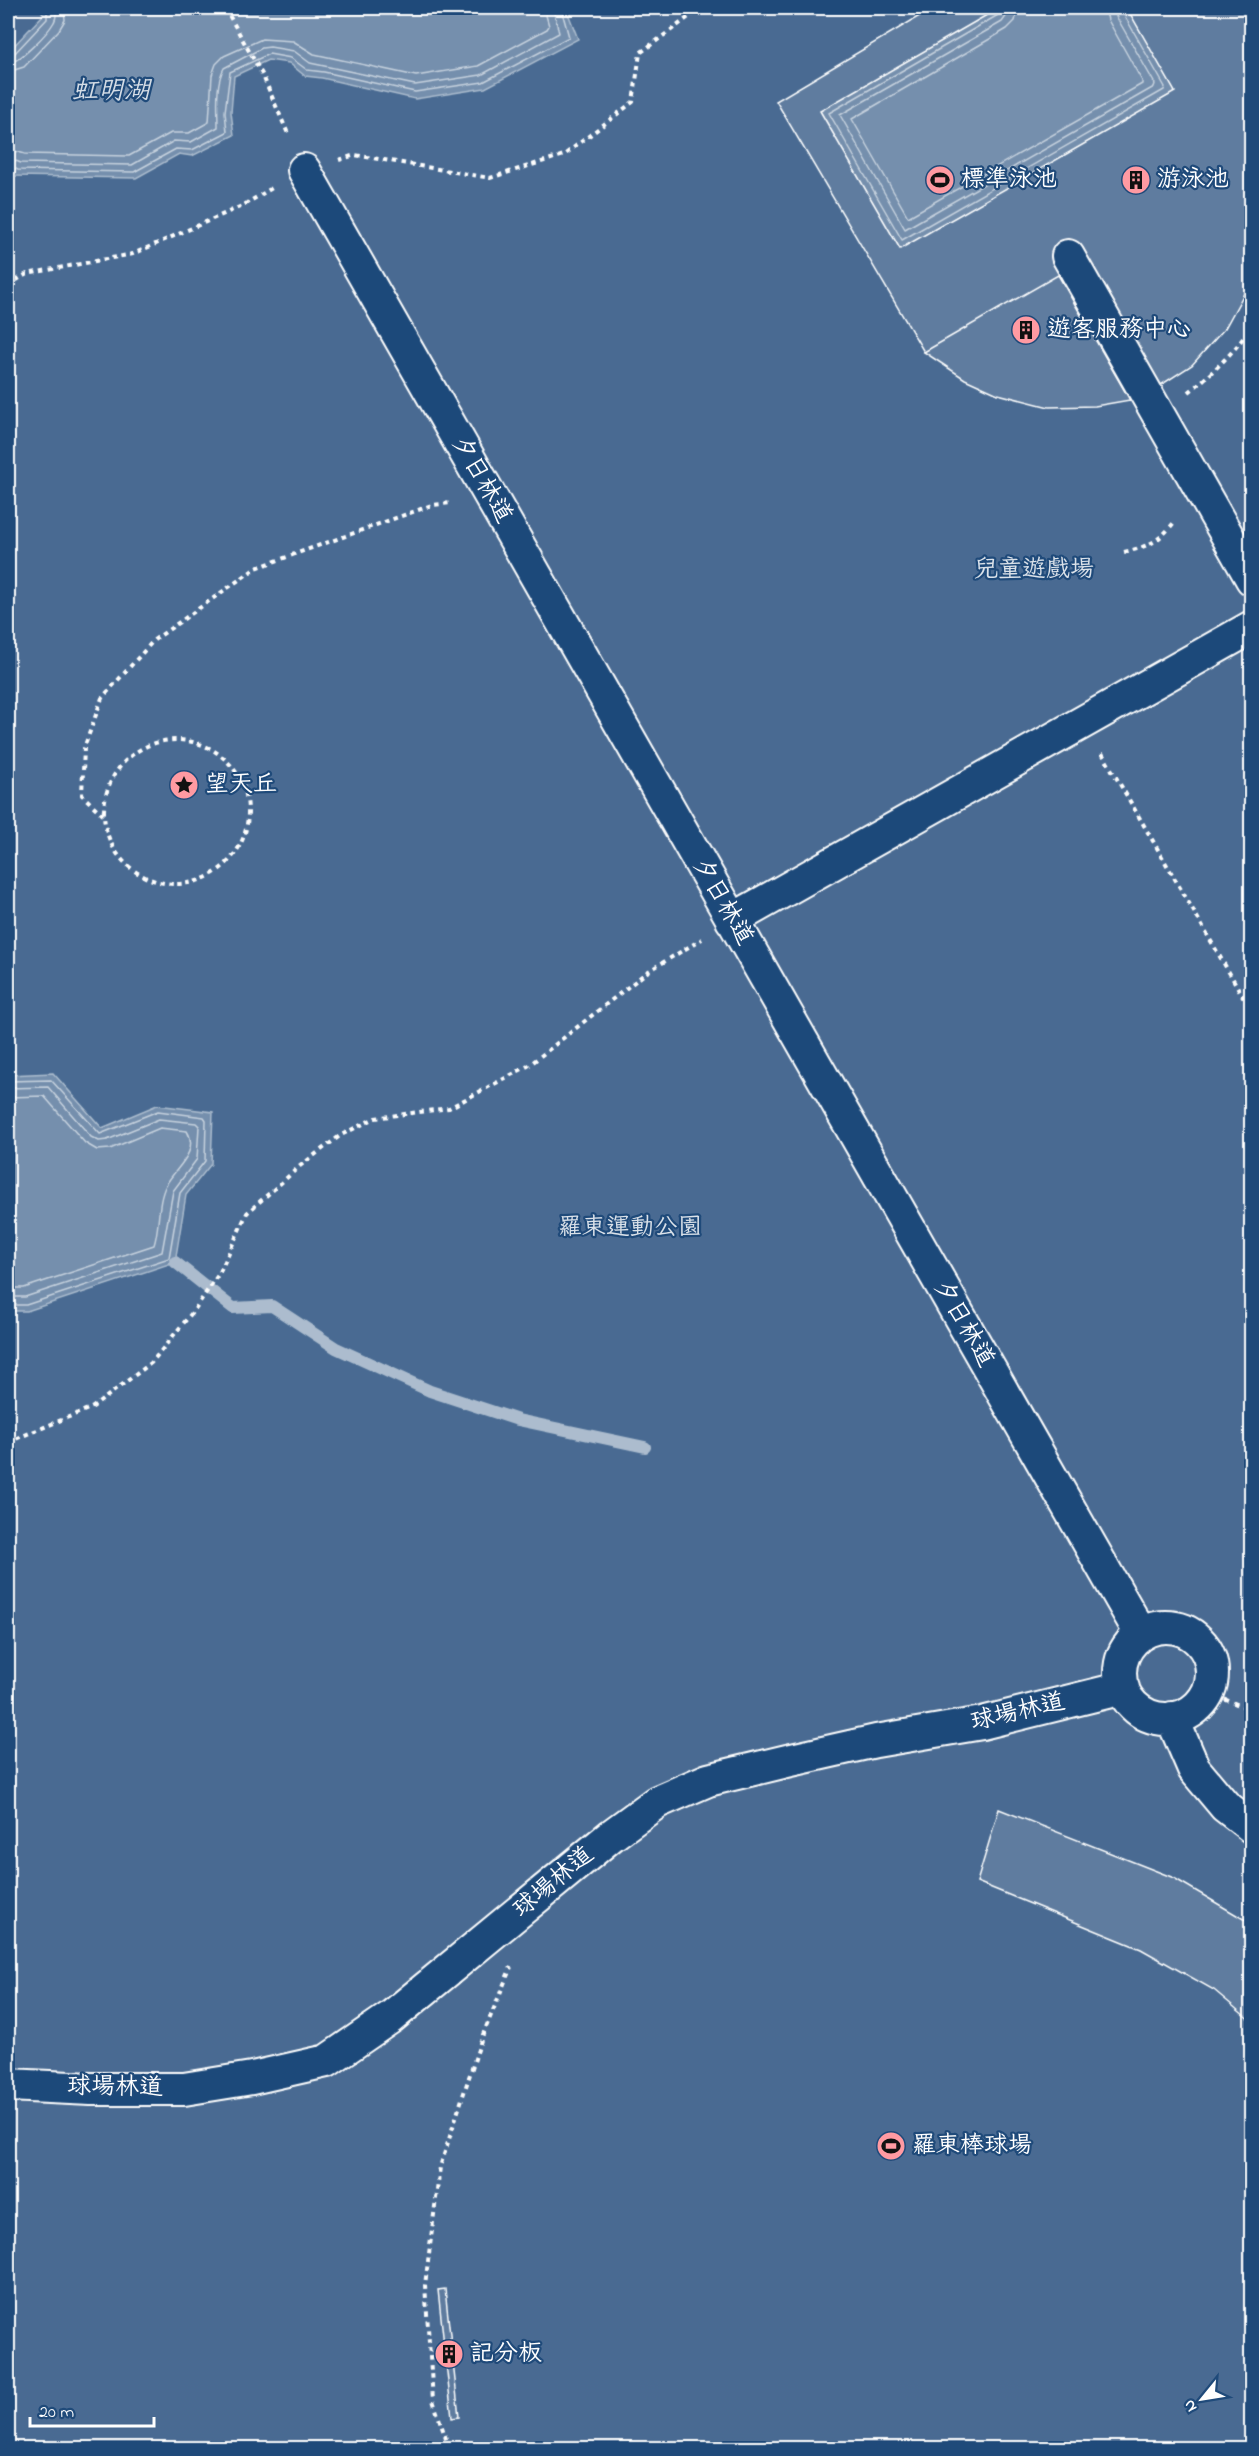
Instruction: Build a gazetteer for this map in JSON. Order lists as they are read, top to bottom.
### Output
{
  "streets": {
    "street": ["夕日林道", "球場林道"]
  },
  "crossings": [
    ["夕日林道", "球場林道"]
  ],
  "water": ["虹明湖"],
  "parks": ["兒童遊戲場", "羅東運動公園"],
  "places": {
    "sports": ["標準泳池", "羅東棒球場"],
    "building": ["游泳池", "遊客服務中心", "記分板"],
    "place": ["望天丘"]
  },
  "scale_bar": "20 m",
  "north": "bottom left"
}
